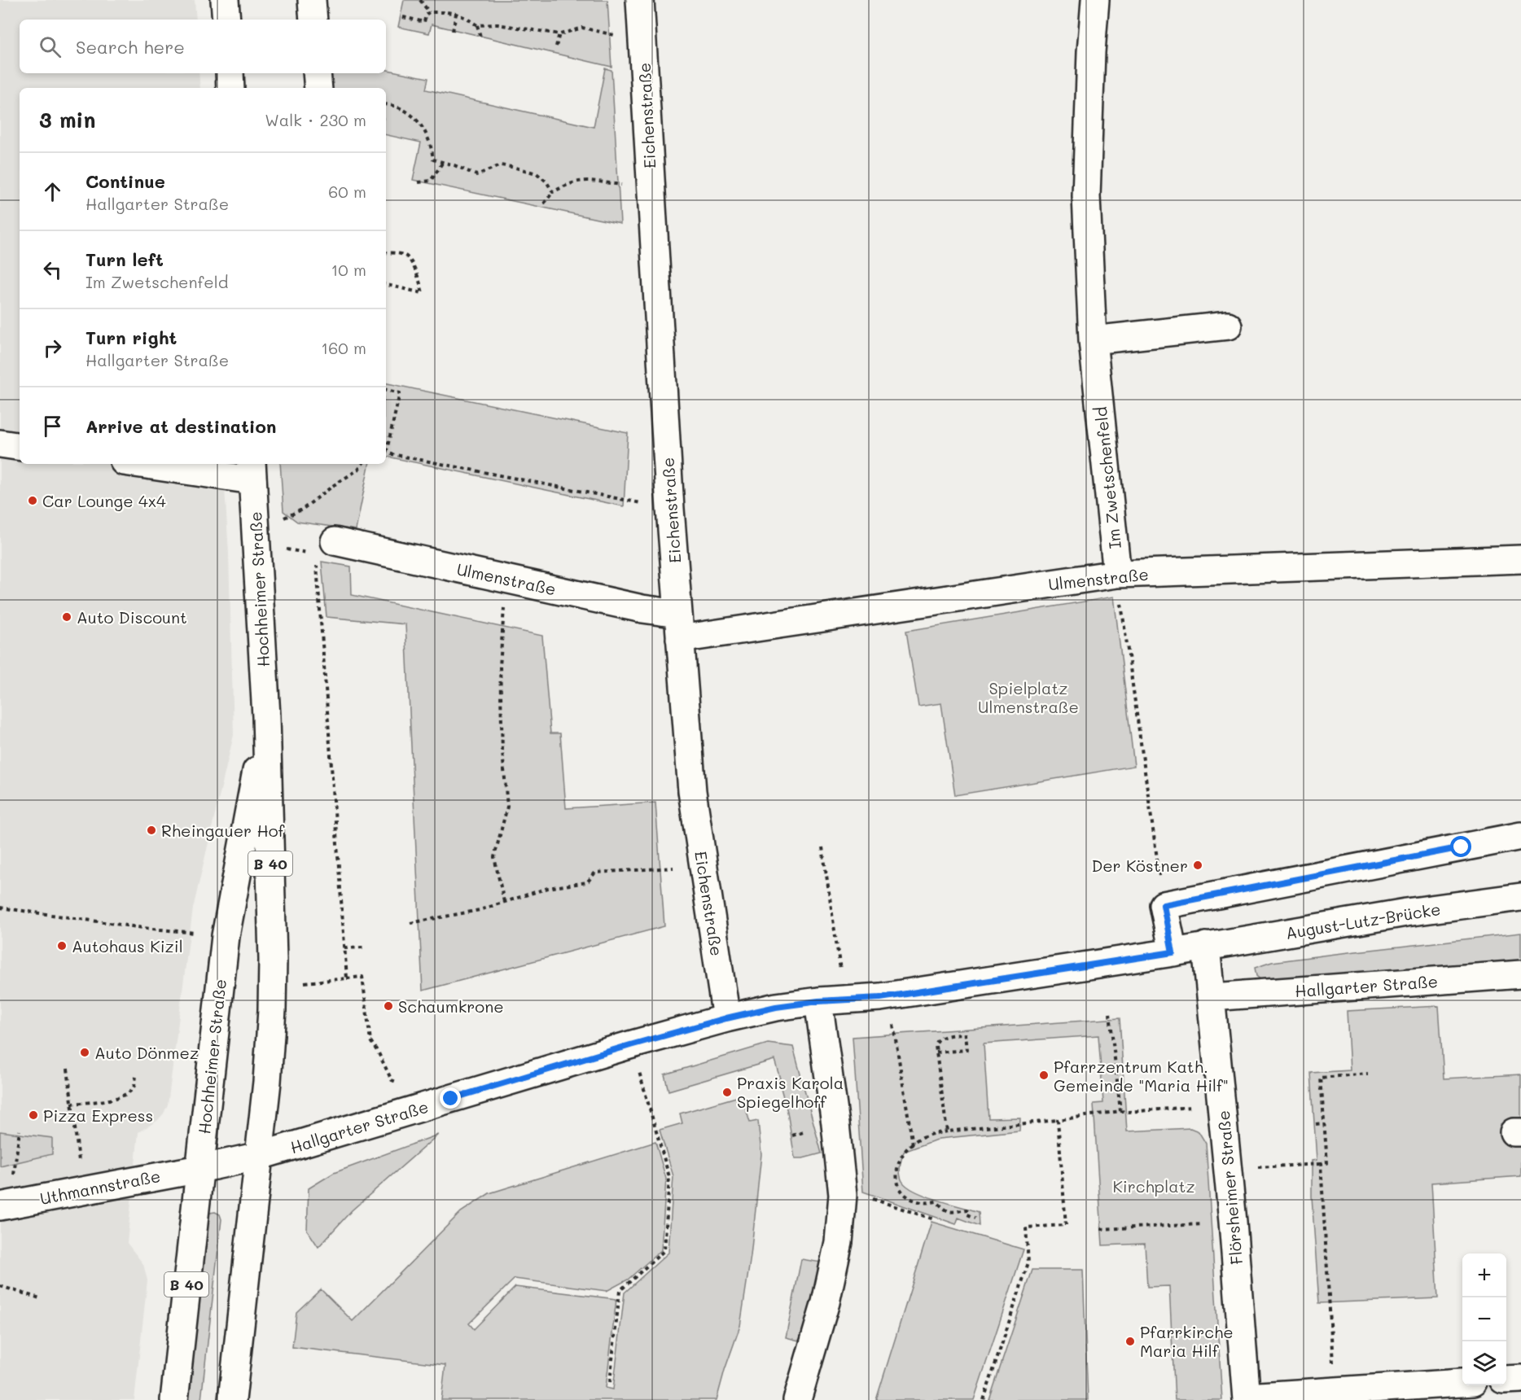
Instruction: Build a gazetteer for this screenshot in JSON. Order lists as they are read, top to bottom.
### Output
{
  "streets": {
    "street": [
      "Eichenstraße",
      "Im Zwetschenfeld",
      "Ulmenstraße",
      "Hochheimer Straße",
      "B 40",
      "August-Lutz-Brücke",
      "Hallgarter Straße",
      "Uthmannstraße",
      "Flörsheimer Straße"
    ]
  },
  "crossings": [
    ["Eichenstraße", "Ulmenstraße"],
    ["Eichenstraße", "Hallgarter Straße"],
    ["Im Zwetschenfeld", "Ulmenstraße"],
    ["Hochheimer Straße", "Hallgarter Straße"],
    ["Hochheimer Straße", "Uthmannstraße"],
    ["August-Lutz-Brücke", "Hallgarter Straße"],
    ["August-Lutz-Brücke", "Flörsheimer Straße"],
    ["Hallgarter Straße", "Uthmannstraße"],
    ["Hallgarter Straße", "Flörsheimer Straße"]
  ],
  "parks": ["Spielplatz Ulmenstraße", "Kirchplatz"],
  "places": [
    "Car Lounge 4x4",
    "Auto Discount",
    "Rheingauer Hof",
    "Der Köstner",
    "Autohaus Kizil",
    "Schaumkrone",
    "Auto Dönmez",
    "Pfarrzentrum Kath. Gemeinde \"Maria Hilf\"",
    "Praxis Karola Spiegelhoff",
    "Pizza Express",
    "Pfarrkirche Maria Hilf"
  ],
  "page": {
    "search": "Search here",
    "heading": ["3 min", "Walk · 230 m"],
    "list": [
      ["Continue", "Hallgarter Straße", "60 m"],
      ["Turn left", "Im Zwetschenfeld", "10 m"],
      ["Turn right", "Hallgarter Straße", "160 m"],
      "Arrive at destination"
    ],
    "map_buttons": ["+", "−"]
  }
}
